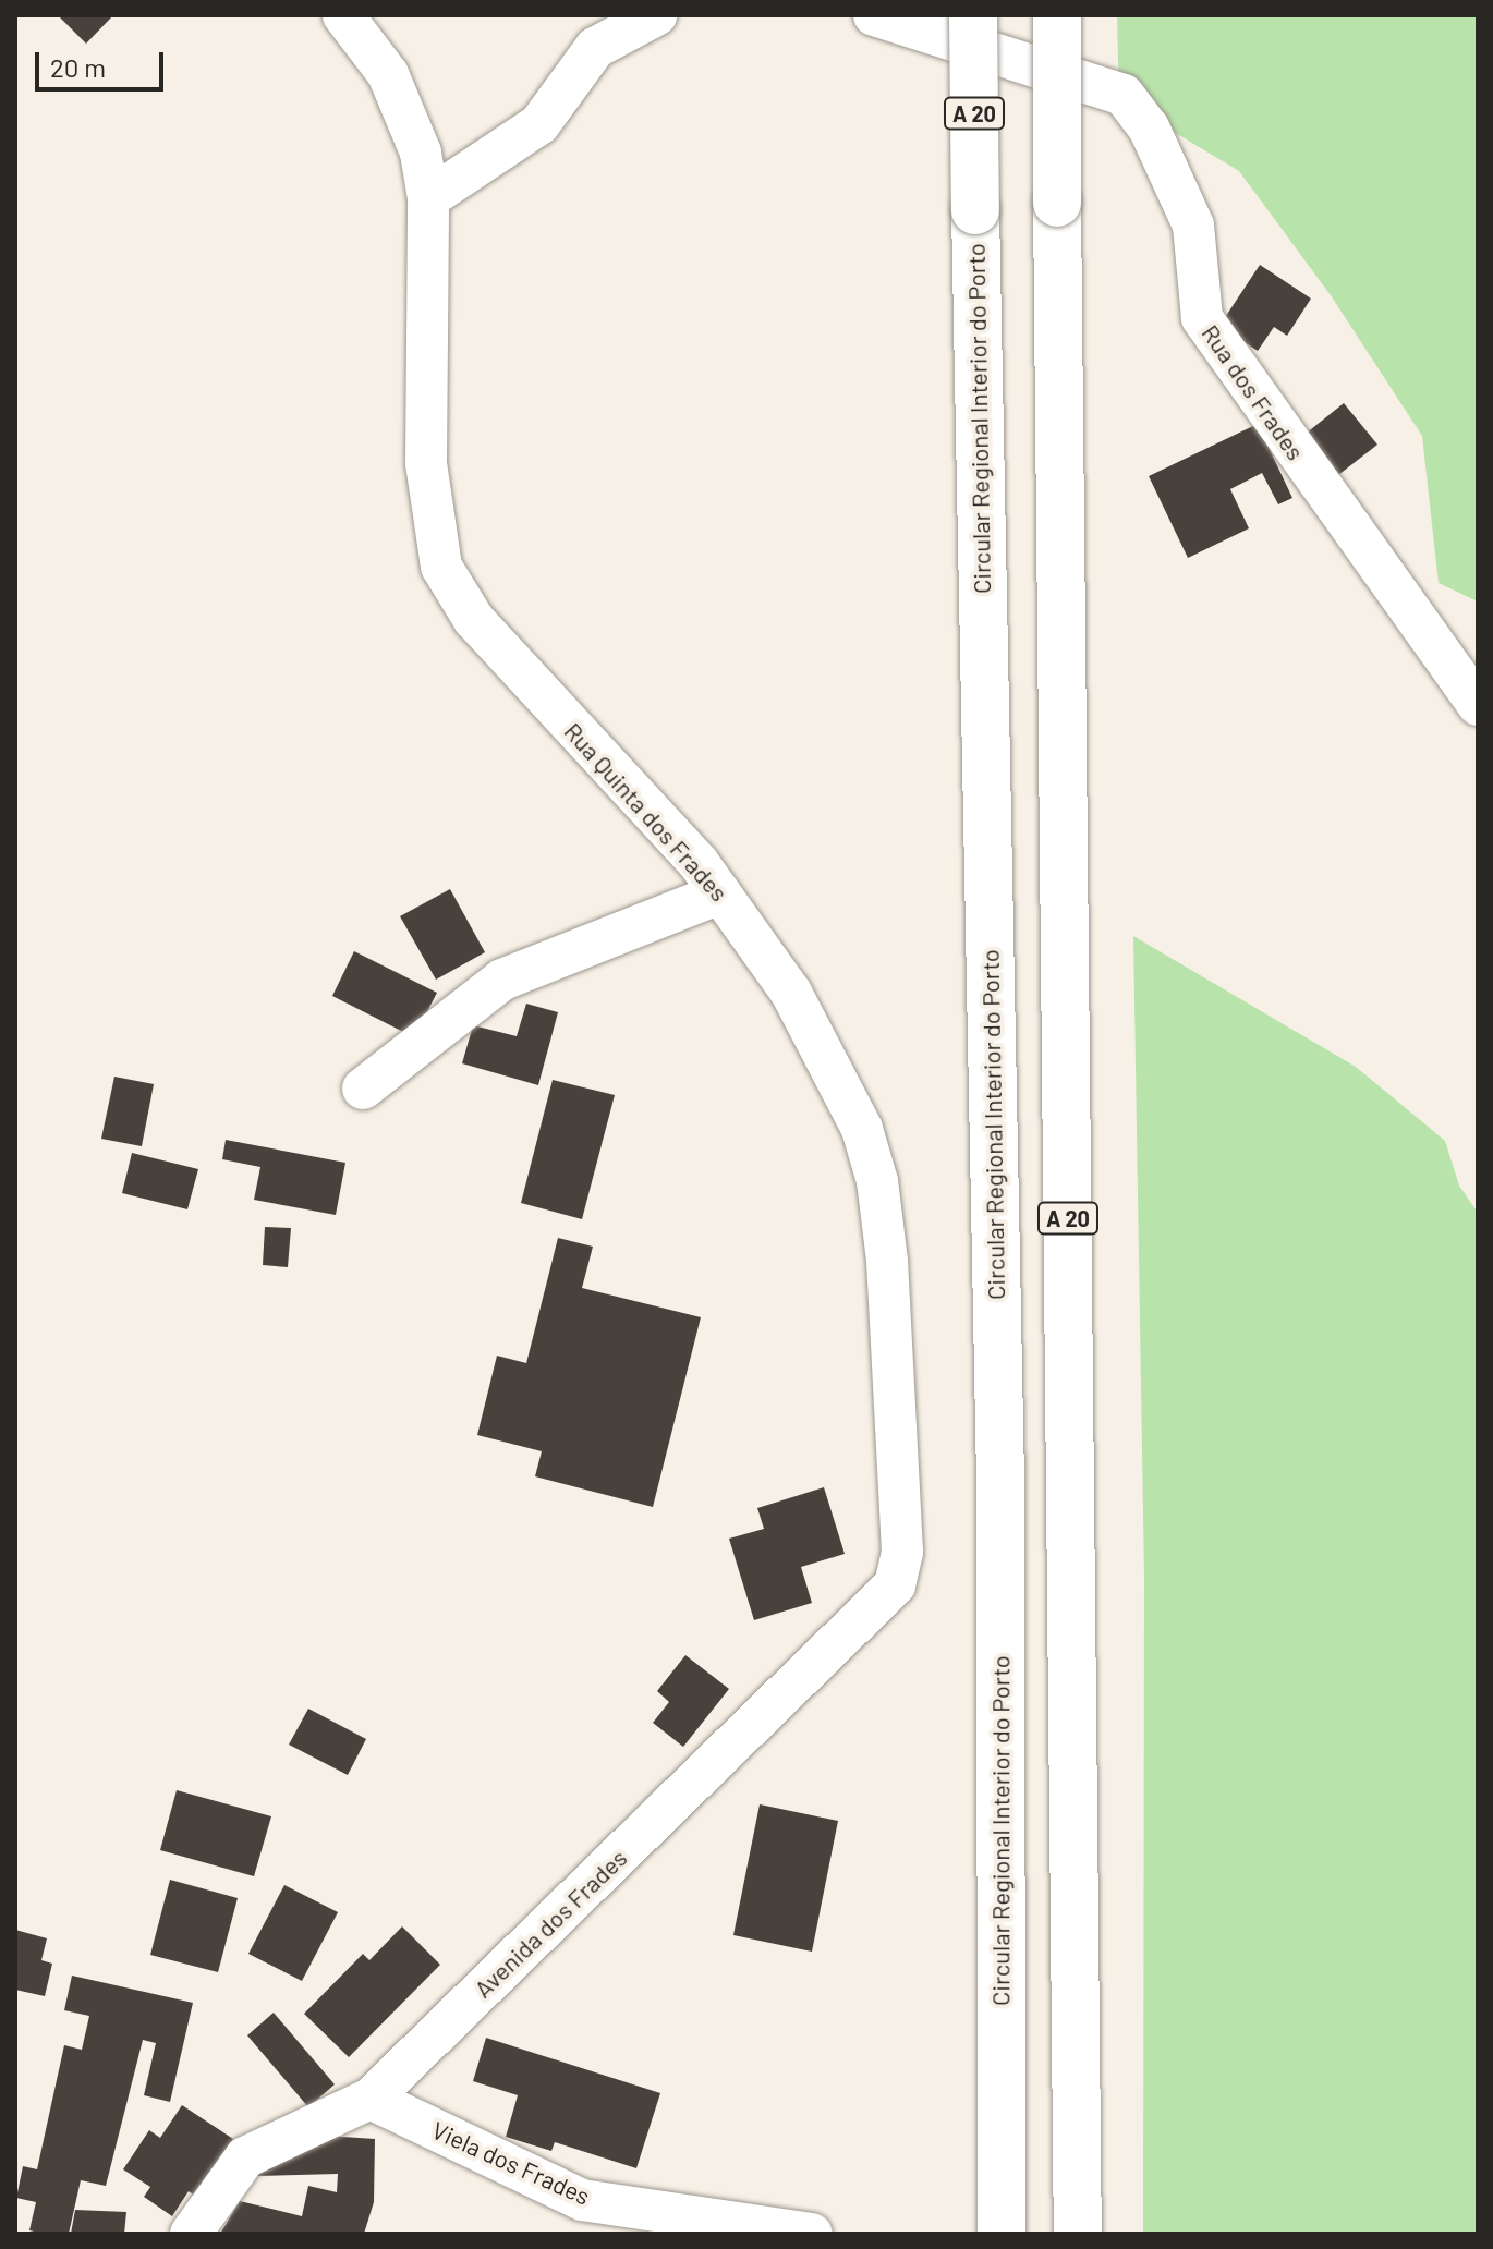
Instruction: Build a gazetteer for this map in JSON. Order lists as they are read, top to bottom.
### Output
{
  "streets": {
    "highway": ["A 20", "Circular Regional Interior do Porto"],
    "street": [
      "Rua dos Frades",
      "Rua Quinta dos Frades",
      "Avenida dos Frades",
      "Viela dos Frades"
    ]
  },
  "crossings": [
    ["Rua Quinta dos Frades", "Avenida dos Frades"],
    ["Avenida dos Frades", "Viela dos Frades"]
  ],
  "scale_bar": "20 m"
}
